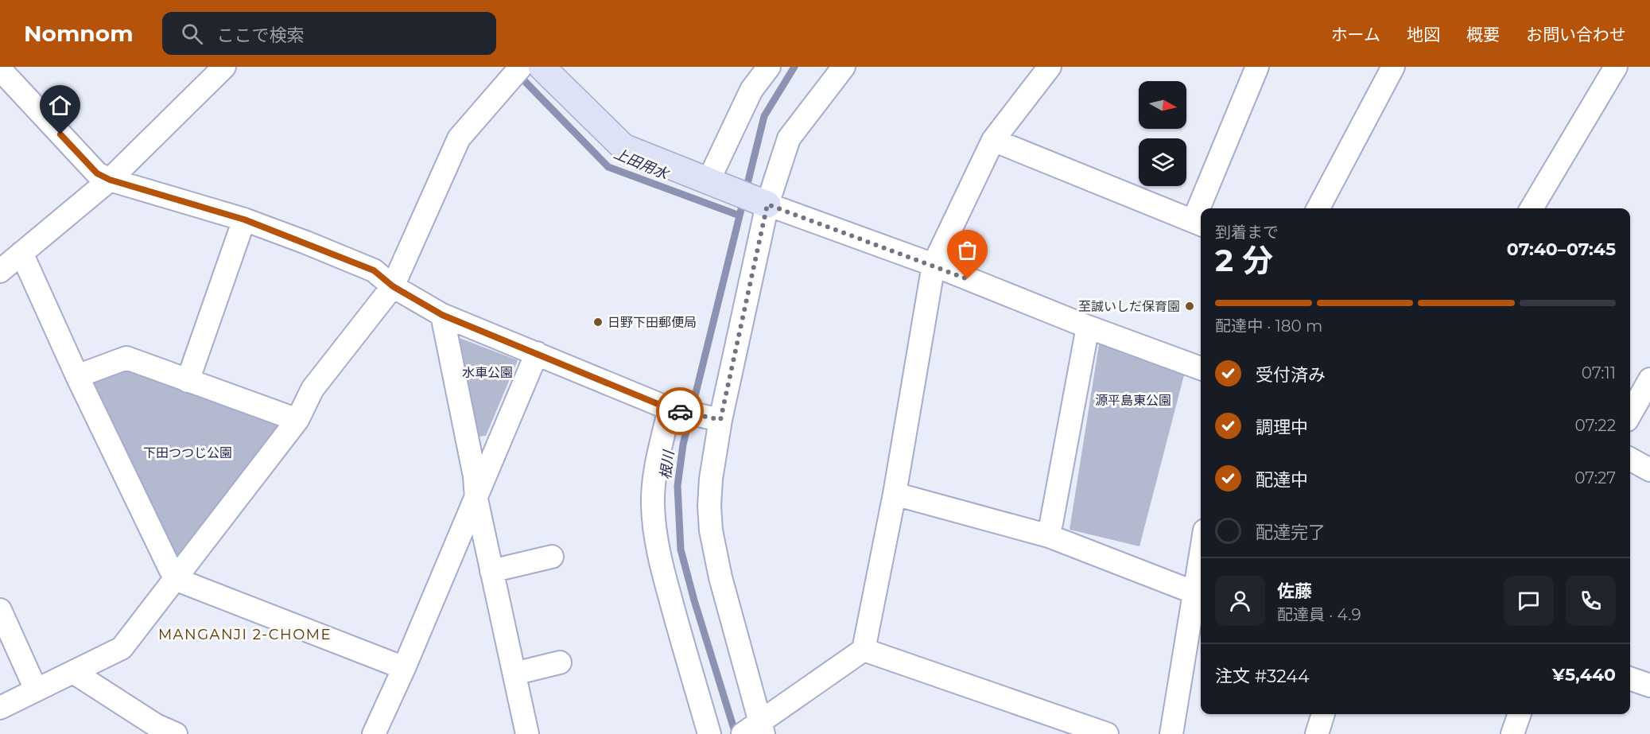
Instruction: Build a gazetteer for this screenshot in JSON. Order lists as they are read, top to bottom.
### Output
{
  "districts": ["MANGANJI 2-CHOME"],
  "water": ["上田用水", "根川"],
  "parks": ["水車公園", "源平島東公園", "下田つつじ公園"],
  "places": ["至誠いしだ保育園", "日野下田郵便局"],
  "north": "right",
  "page": {
    "header": "Nomnom",
    "search": "ここで検索",
    "nav": [
      "ホーム",
      "地図",
      "概要",
      "お問い合わせ"
    ],
    "heading": ["2 分", "到着まで", "07:40–07:45"],
    "panel": [
      "佐藤",
      "配達員 · 4.9",
      "注文 #3244",
      "¥5,440"
    ],
    "bar": "配達中 · 180 m",
    "list": [
      ["受付済み", "07:11"],
      ["調理中", "07:22"],
      ["配達中", "07:27"],
      "配達完了"
    ]
  }
}
